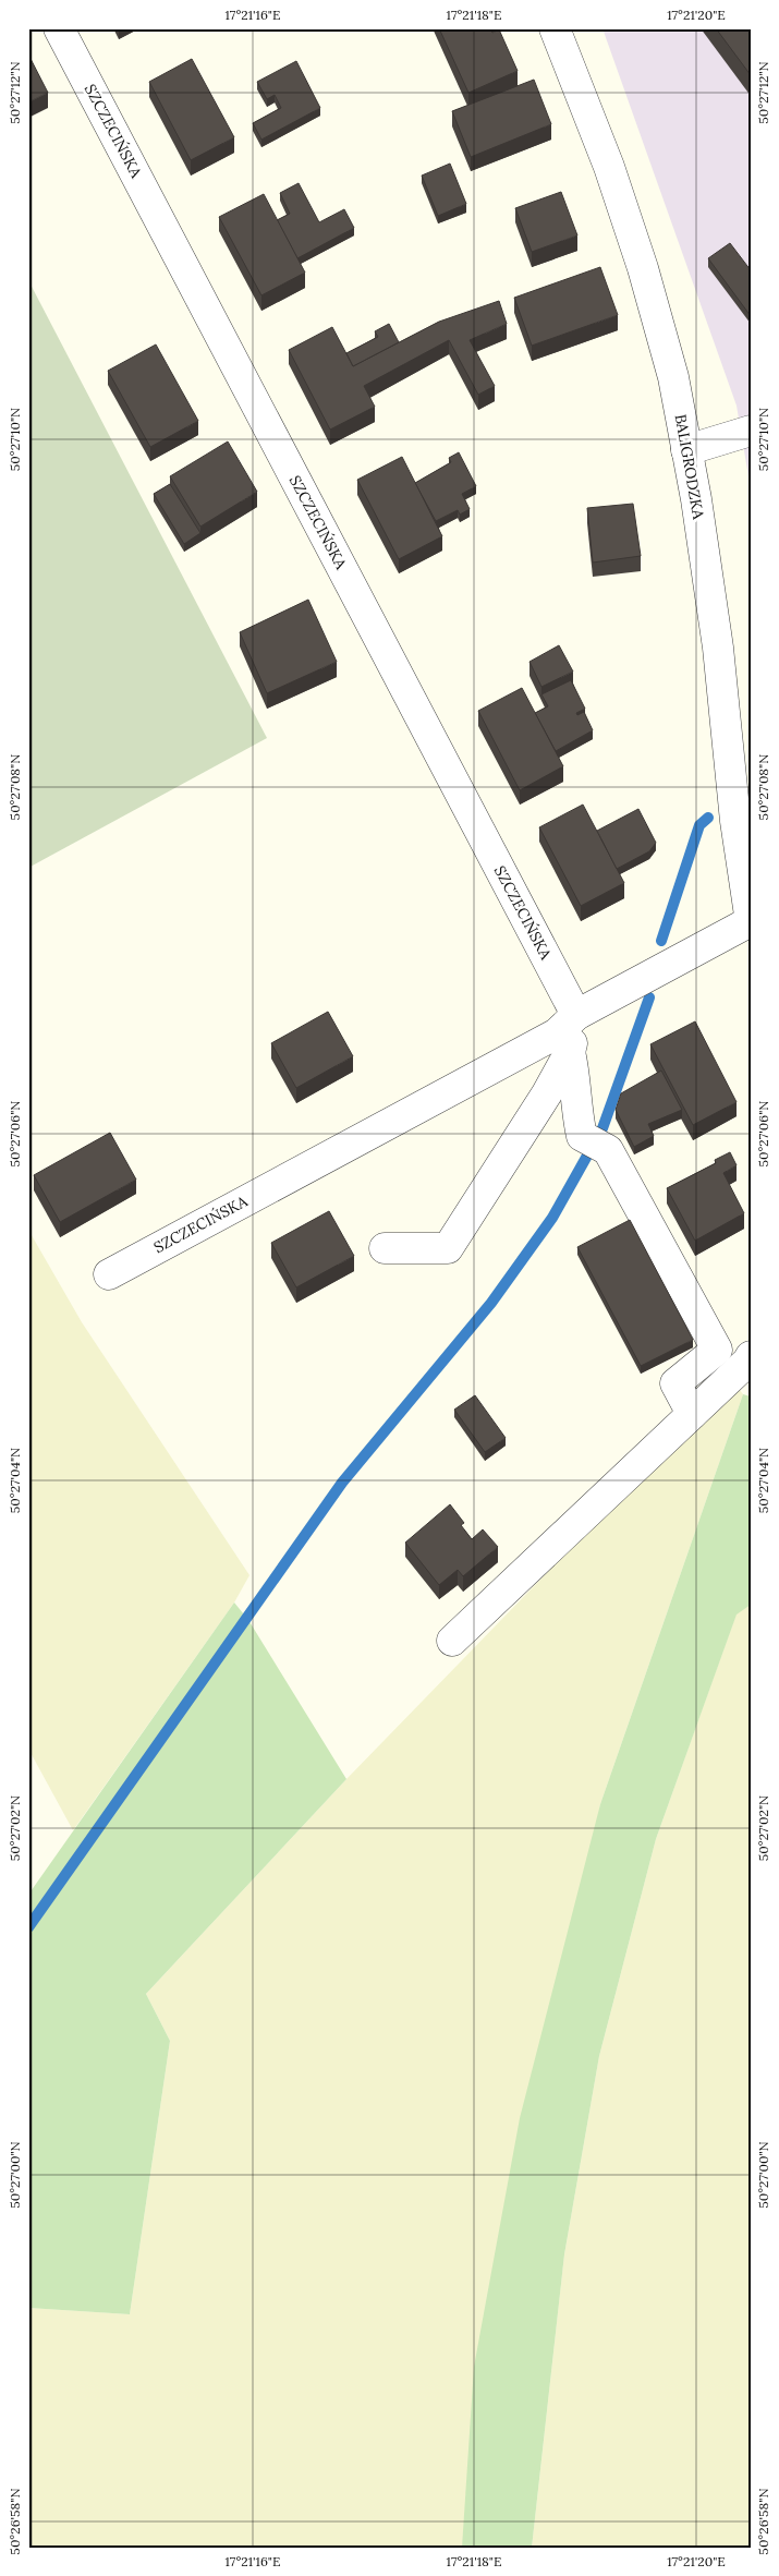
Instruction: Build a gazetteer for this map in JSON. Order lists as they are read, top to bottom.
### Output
{
  "streets": {
    "street": ["SZCZECIŃSKA", "BALIGRODZKA"]
  },
  "crossings": [
    ["SZCZECIŃSKA", "BALIGRODZKA"]
  ],
  "coordinates": [
    "17°21'16\"E",
    "17°21'18\"E",
    "17°21'20\"E",
    "50°27'12\"N",
    "50°27'10\"N",
    "50°27'08\"N",
    "50°27'06\"N",
    "50°27'04\"N",
    "50°27'02\"N",
    "50°27'00\"N",
    "50°26'58\"N"
  ]
}
